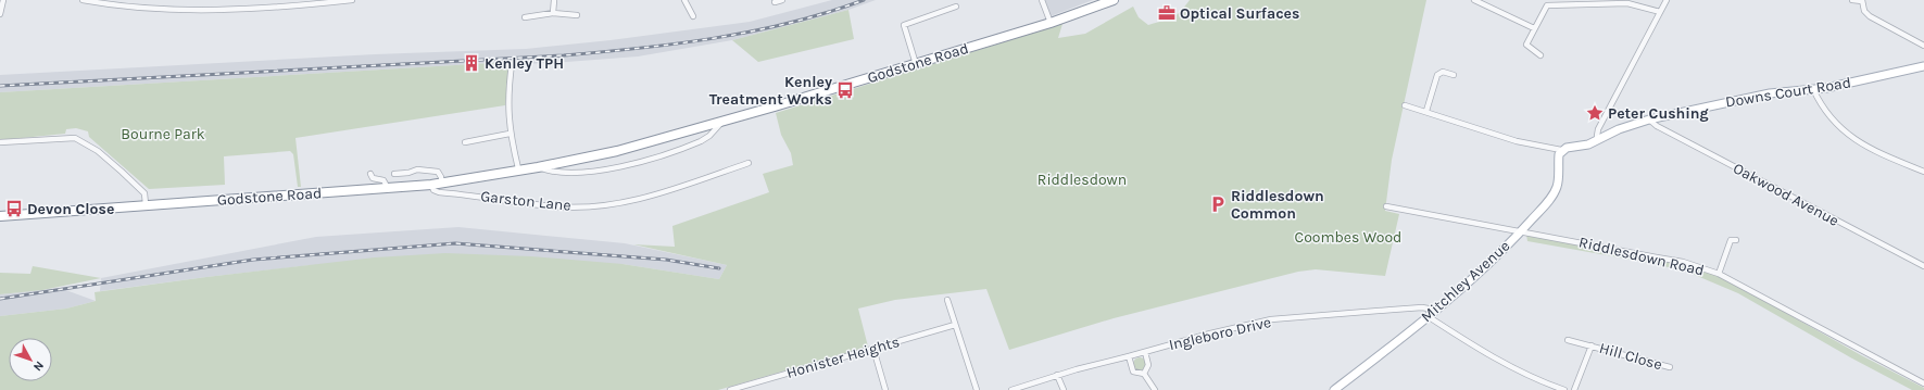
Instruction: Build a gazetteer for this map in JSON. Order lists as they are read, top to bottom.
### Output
{
  "streets": {
    "highway": ["Godstone Road"],
    "main road": ["Downs Court Road", "Mitchley Avenue"],
    "street": [
      "Oakwood Avenue",
      "Garston Lane",
      "Riddlesdown Road",
      "Ingleboro Drive",
      "Hill Close",
      "Honister Heights"
    ]
  },
  "crossings": [
    ["Godstone Road", "Garston Lane"],
    ["Downs Court Road", "Oakwood Avenue"],
    ["Downs Court Road", "Mitchley Avenue"],
    ["Riddlesdown Road", "Mitchley Avenue"],
    ["Mitchley Avenue", "Ingleboro Drive"]
  ],
  "parks": ["Bourne Park", "Riddlesdown", "Coombes Wood"],
  "places": {
    "office": ["Optical Surfaces"],
    "building": ["Kenley TPH"],
    "bus stop": ["Kenley Treatment Works", "Devon Close"],
    "place": ["Peter Cushing"],
    "parking": ["Riddlesdown Common"]
  },
  "north": "bottom right"
}
